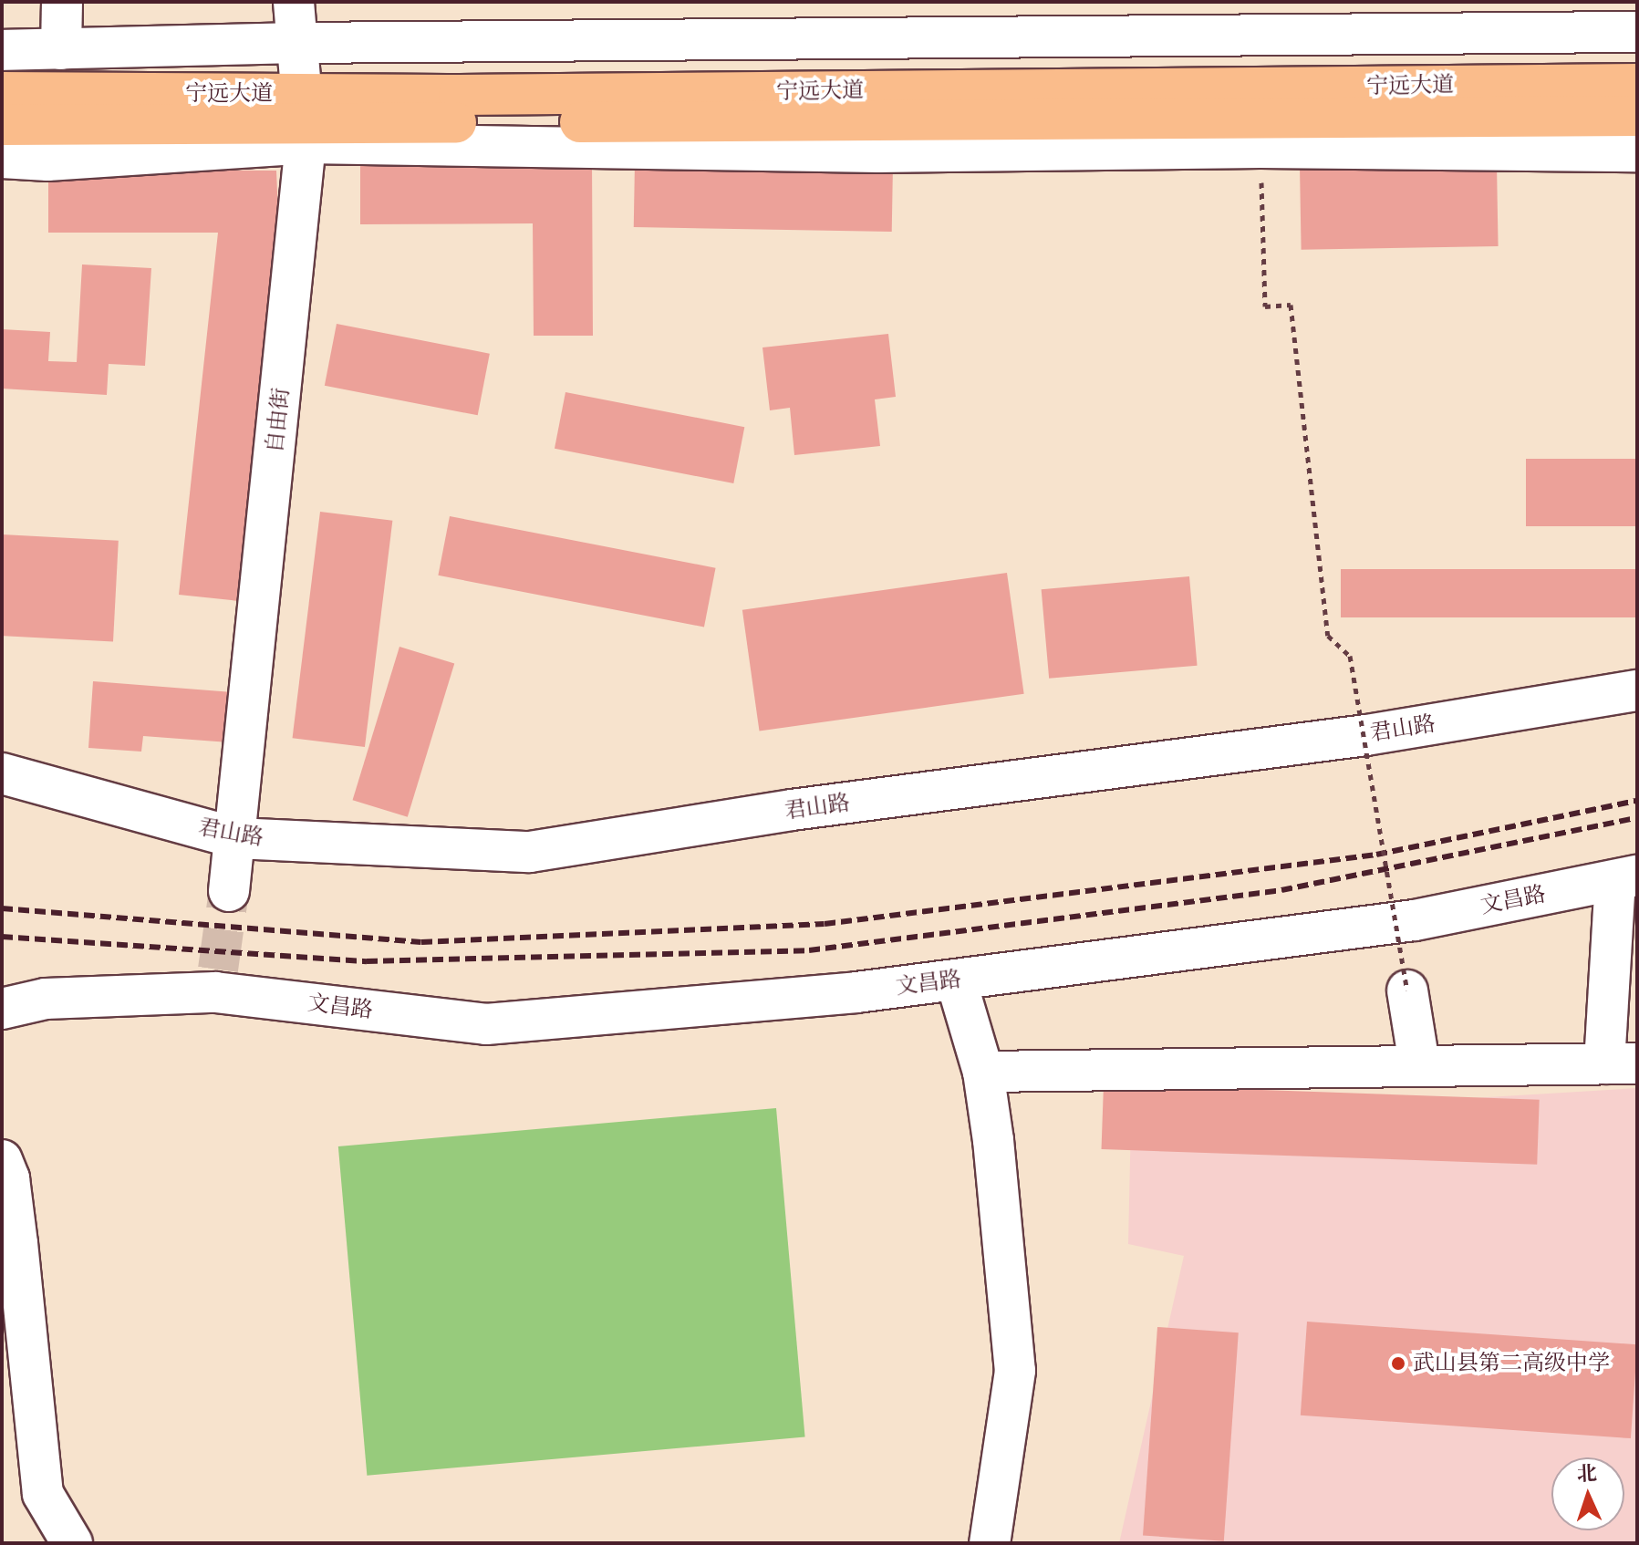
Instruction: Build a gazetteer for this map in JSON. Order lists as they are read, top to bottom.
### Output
{
  "streets": {
    "main road": ["宁远大道"],
    "street": ["自由街", "君山路", "文昌路"]
  },
  "crossings": [
    ["宁远大道", "自由街"],
    ["自由街", "君山路"]
  ],
  "places": ["武山县第二高级中学"],
  "north": "top"
}
